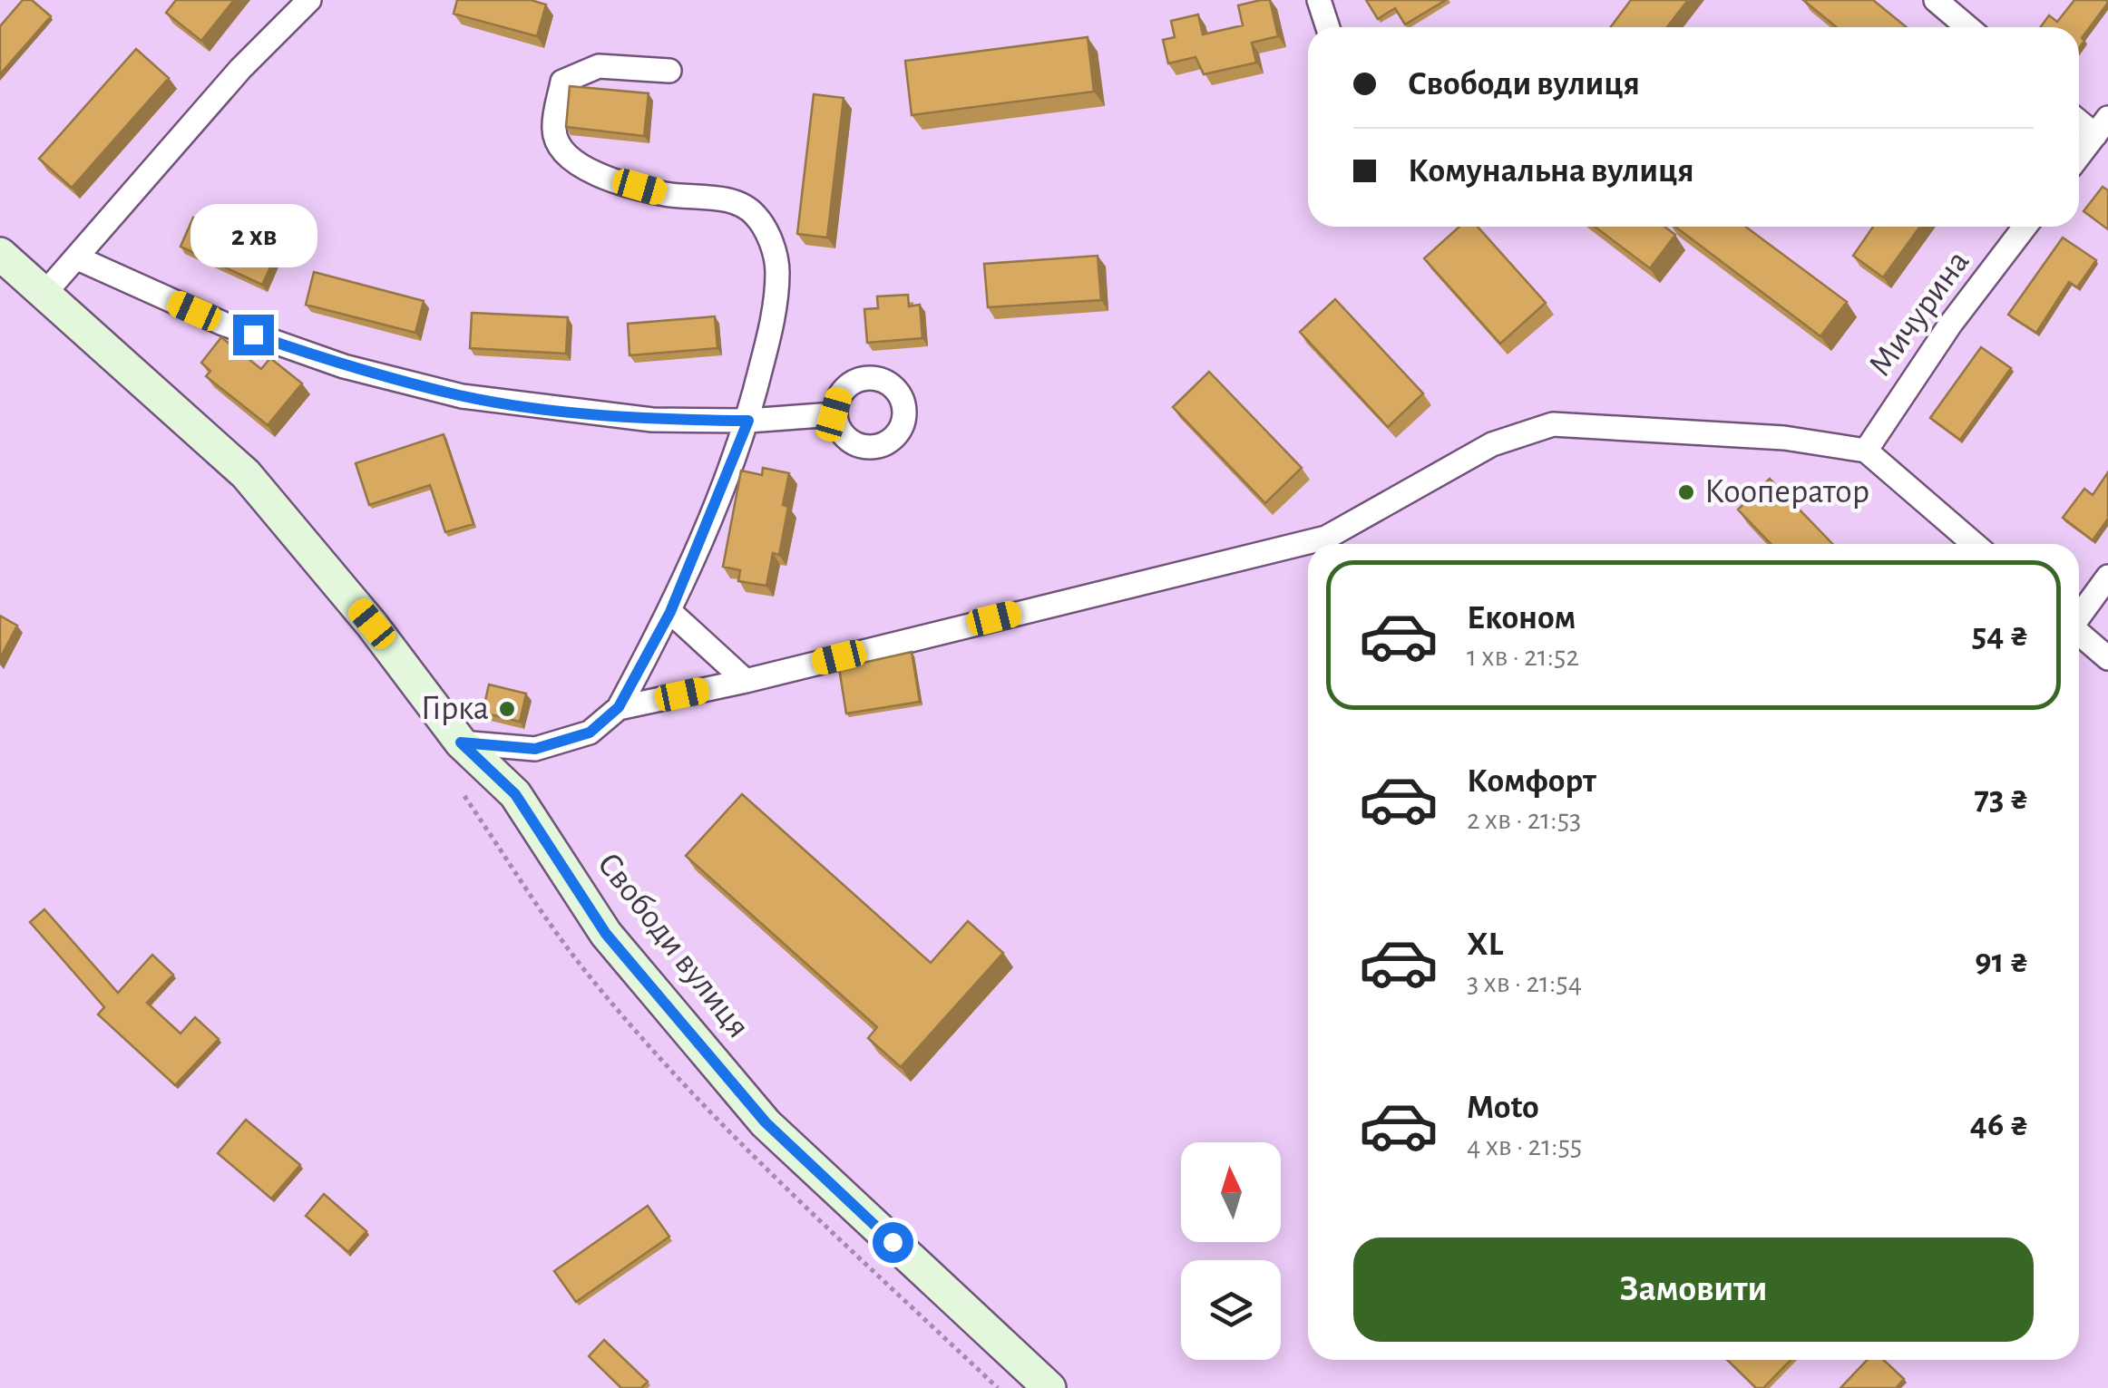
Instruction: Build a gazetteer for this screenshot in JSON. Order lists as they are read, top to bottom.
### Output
{
  "streets": {
    "main road": ["Свободи вулиця"],
    "street": ["Мичурина"]
  },
  "places": ["Кооператор", "Гірка"],
  "north": "top",
  "page": {
    "banner": ["Свободи вулиця", "Комунальна вулиця"],
    "bubble": "2 хв",
    "list": [
      {
        "name": "Економ",
        "note": "1 хв · 21:52",
        "value": "54 ₴"
      },
      {
        "name": "Комфорт",
        "note": "2 хв · 21:53",
        "value": "73 ₴"
      },
      {
        "name": "XL",
        "note": "3 хв · 21:54",
        "value": "91 ₴"
      },
      {
        "name": "Moto",
        "note": "4 хв · 21:55",
        "value": "46 ₴"
      }
    ],
    "buttons": "Замовити"
  }
}
